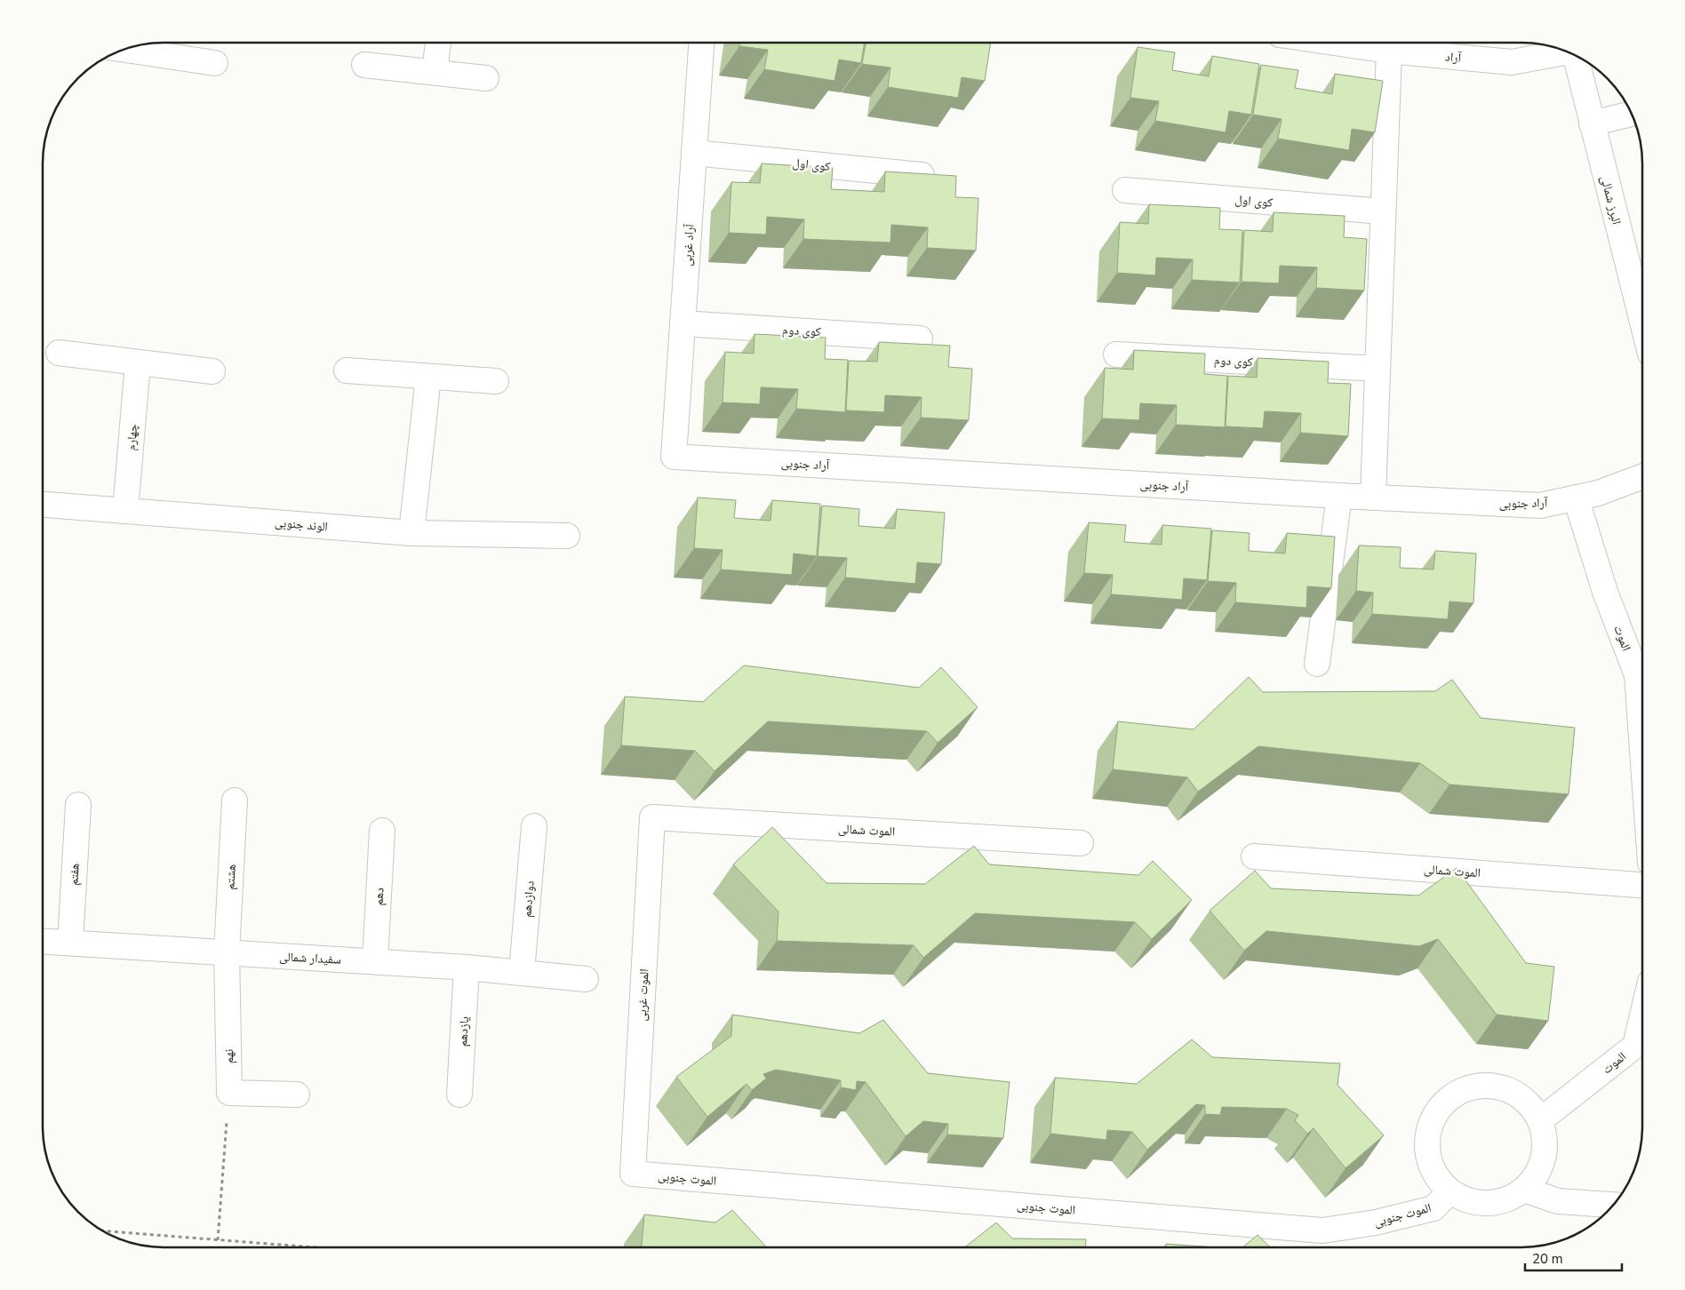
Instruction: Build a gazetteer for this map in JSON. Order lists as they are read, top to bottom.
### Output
{
  "streets": {
    "street": [
      "آراد",
      "کوی اول",
      "البرز شمالی",
      "آراد غربی",
      "کوی دوم",
      "چهارم",
      "آراد جنوبی",
      "الوند جنوبی",
      "الموت",
      "الموت شمالی",
      "هفتم",
      "هشتم",
      "دهم",
      "دوازدهم",
      "سفیدار شمالی",
      "الموت غربی",
      "یازدهم",
      "نهم",
      "الموت جنوبی"
    ]
  },
  "crossings": [
    ["کوی اول", "آراد غربی"],
    ["آراد غربی", "کوی دوم"],
    ["آراد غربی", "آراد جنوبی"],
    ["چهارم", "الوند جنوبی"],
    ["آراد جنوبی", "الموت"],
    ["الموت", "الموت جنوبی"],
    ["الموت شمالی", "الموت غربی"],
    ["هفتم", "سفیدار شمالی"],
    ["هشتم", "سفیدار شمالی"],
    ["هشتم", "نهم"],
    ["دهم", "سفیدار شمالی"],
    ["دوازدهم", "سفیدار شمالی"],
    ["سفیدار شمالی", "یازدهم"],
    ["سفیدار شمالی", "نهم"],
    ["الموت غربی", "الموت جنوبی"]
  ],
  "scale_bar": "20 m"
}
